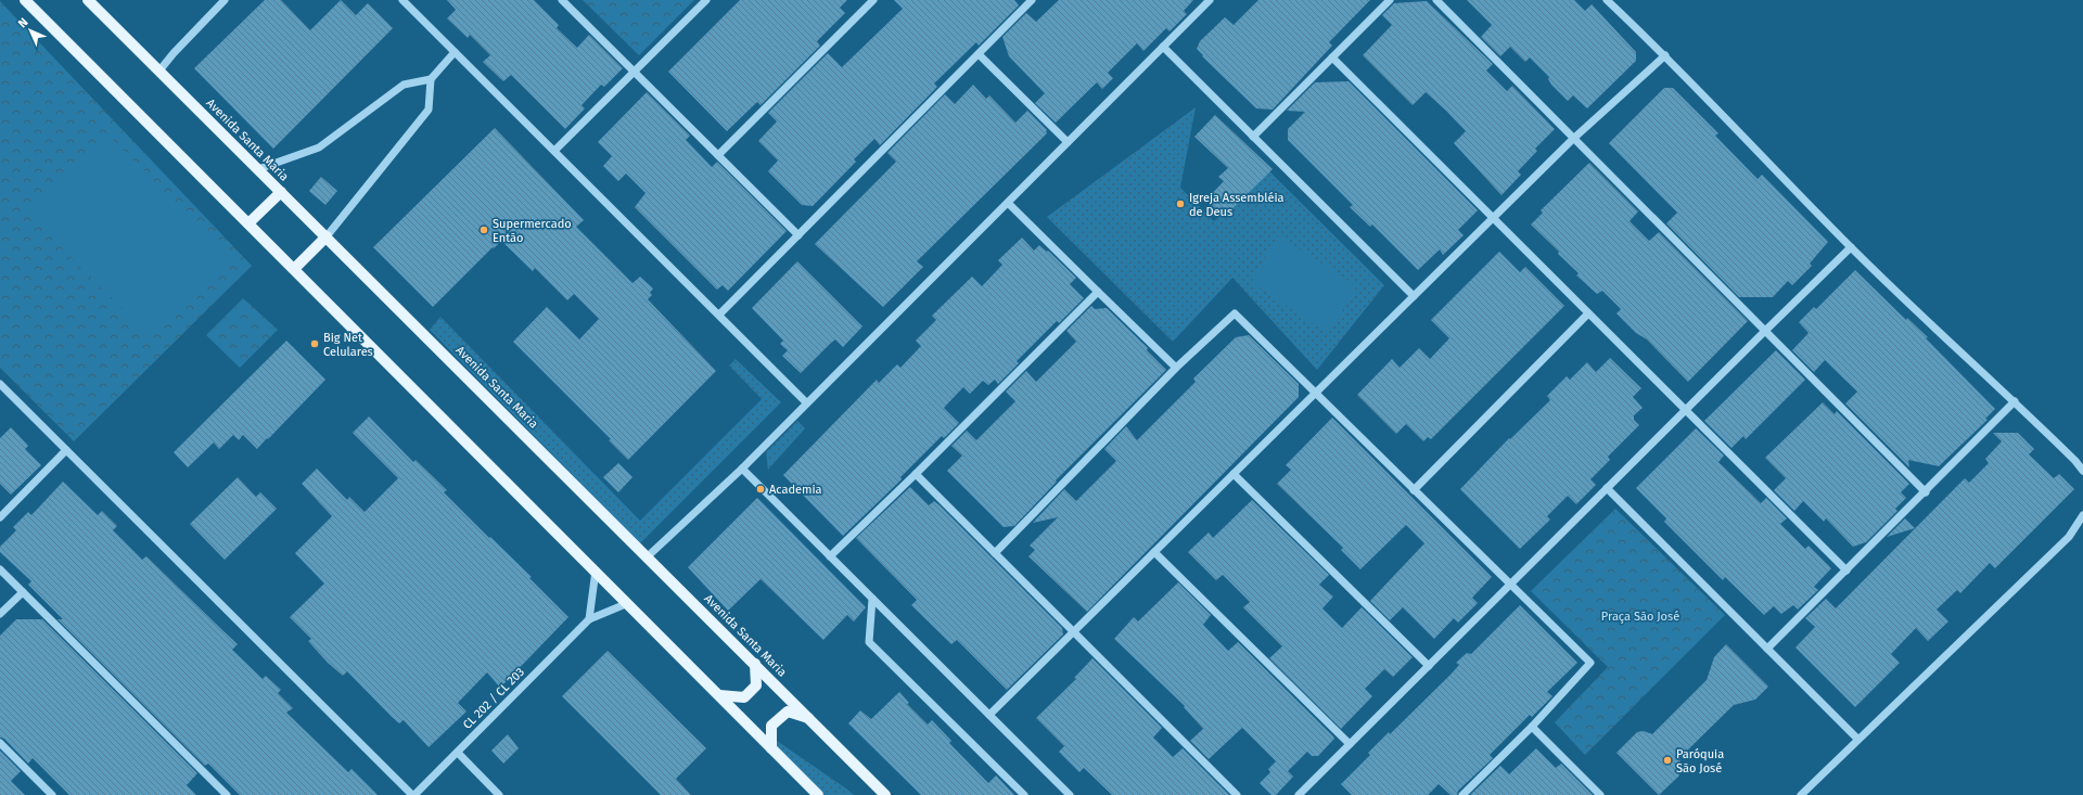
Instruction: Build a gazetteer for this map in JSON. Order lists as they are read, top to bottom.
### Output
{
  "streets": {
    "main road": ["Avenida Santa Maria"],
    "street": ["CL 202 / CL 203"]
  },
  "parks": ["Praça São José"],
  "places": [
    "Igreja Assembléia de Deus",
    "Supermercado Então",
    "Big Net Celulares",
    "Academia",
    "Paróquia São José"
  ],
  "north": "top left"
}
